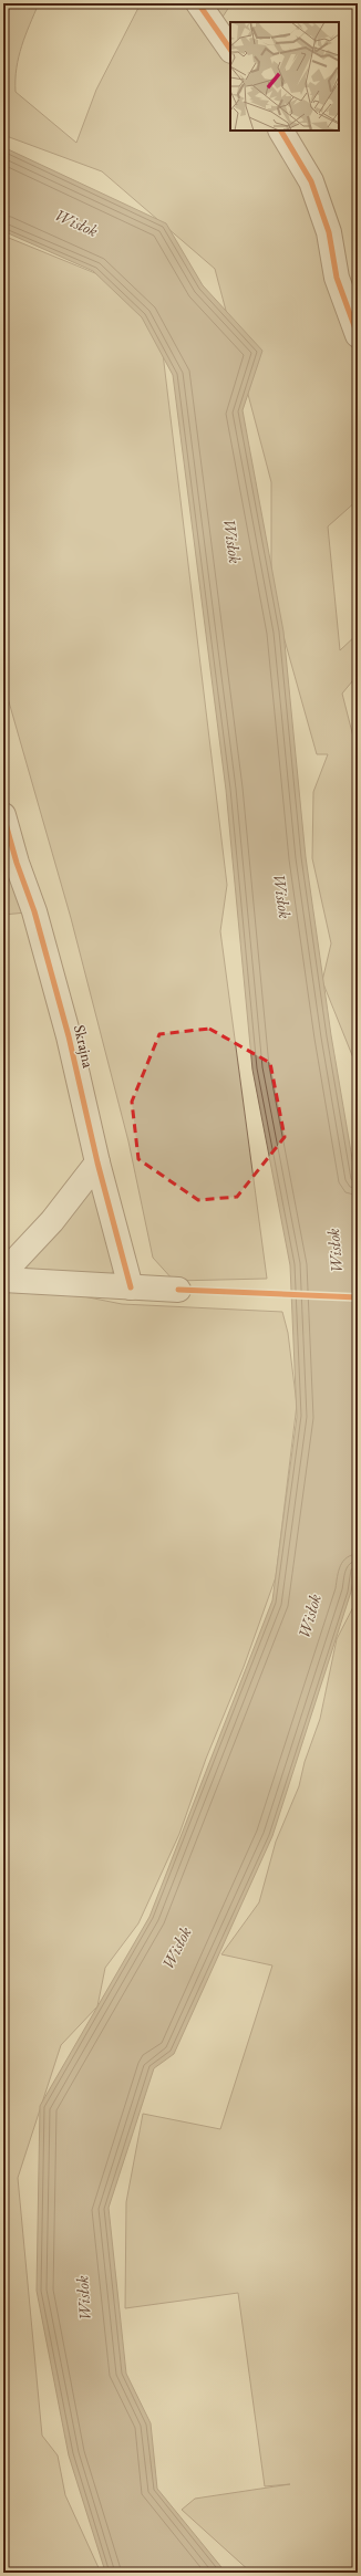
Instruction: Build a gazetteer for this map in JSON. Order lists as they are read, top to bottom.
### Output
{
  "streets": {
    "street": ["Skrajna"]
  },
  "water": ["Wisłok"]
}
